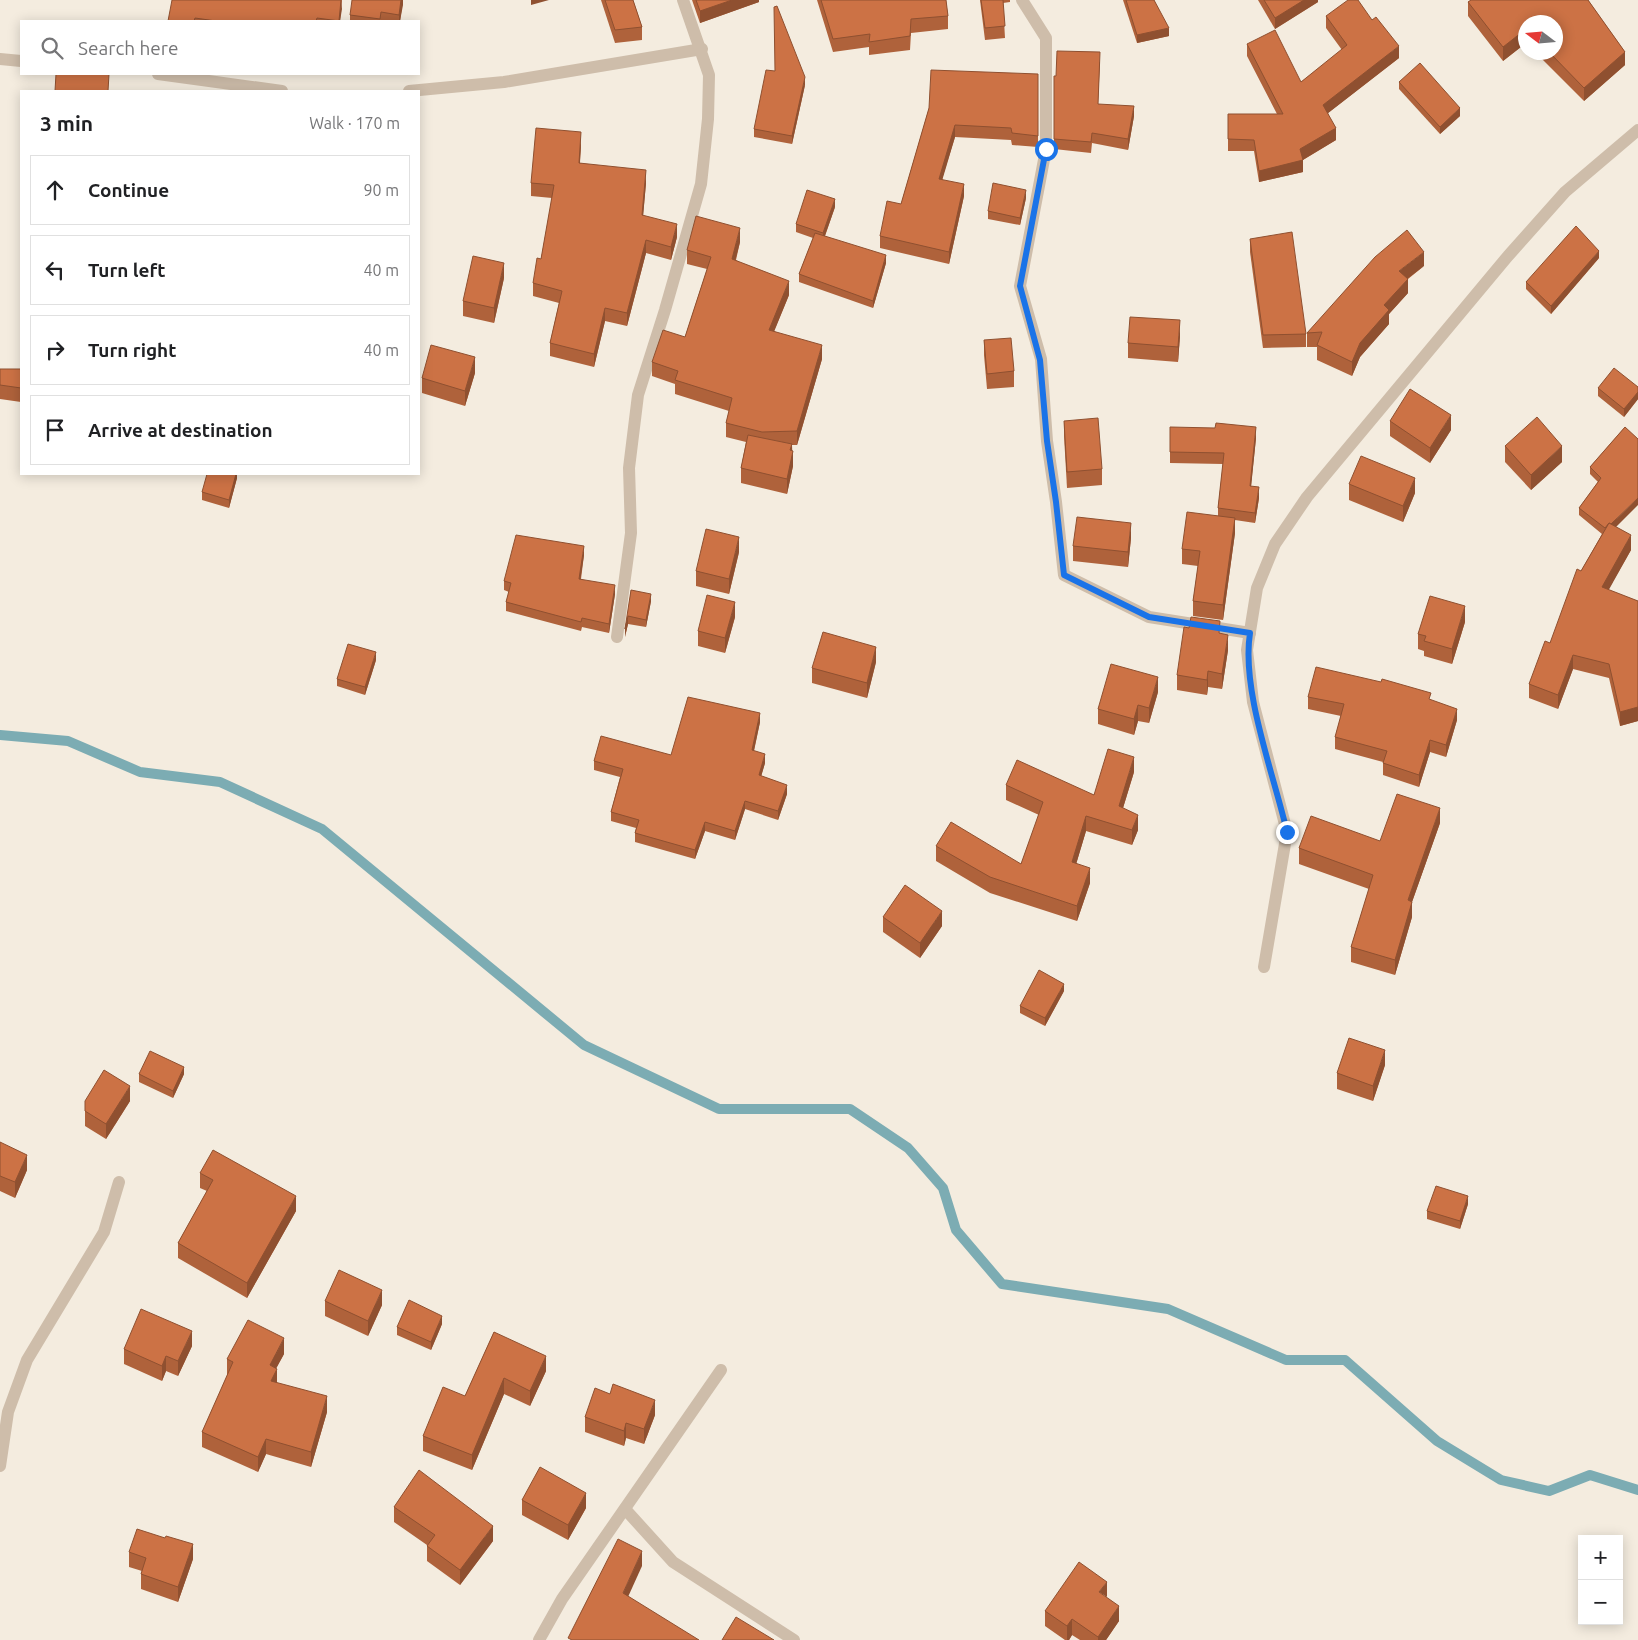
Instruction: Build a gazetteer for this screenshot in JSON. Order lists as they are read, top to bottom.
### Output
{
  "north": "left",
  "page": {
    "search": "Search here",
    "heading": ["3 min", "Walk · 170 m"],
    "list": [
      ["Continue", "90 m"],
      ["Turn left", "40 m"],
      ["Turn right", "40 m"],
      "Arrive at destination"
    ],
    "map_buttons": ["+", "−"]
  }
}
